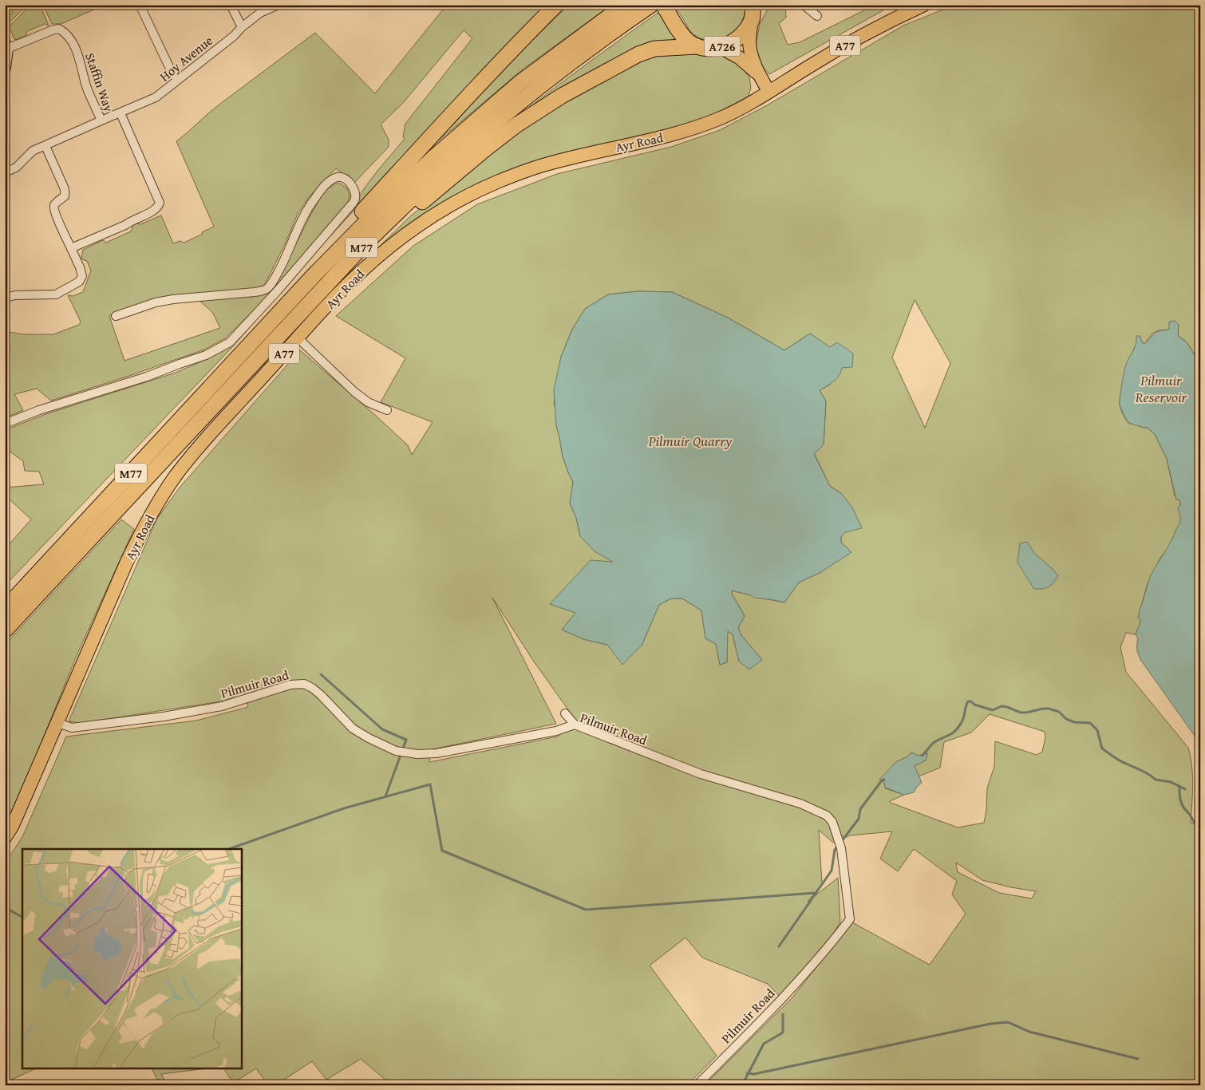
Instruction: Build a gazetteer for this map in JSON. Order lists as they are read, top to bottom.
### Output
{
  "streets": {
    "highway": ["A726", "M77"],
    "main road": ["A77", "Ayr Road"],
    "street": ["Hoy Avenue", "Staffin Way", "Pilmuir Road"]
  },
  "crossings": [
    ["A726", "Ayr Road"],
    ["A726", "M77"],
    ["Hoy Avenue", "Staffin Way"],
    ["Ayr Road", "Pilmuir Road"]
  ],
  "water": ["Pilmuir Reservoir", "Pilmuir Quarry"]
}
